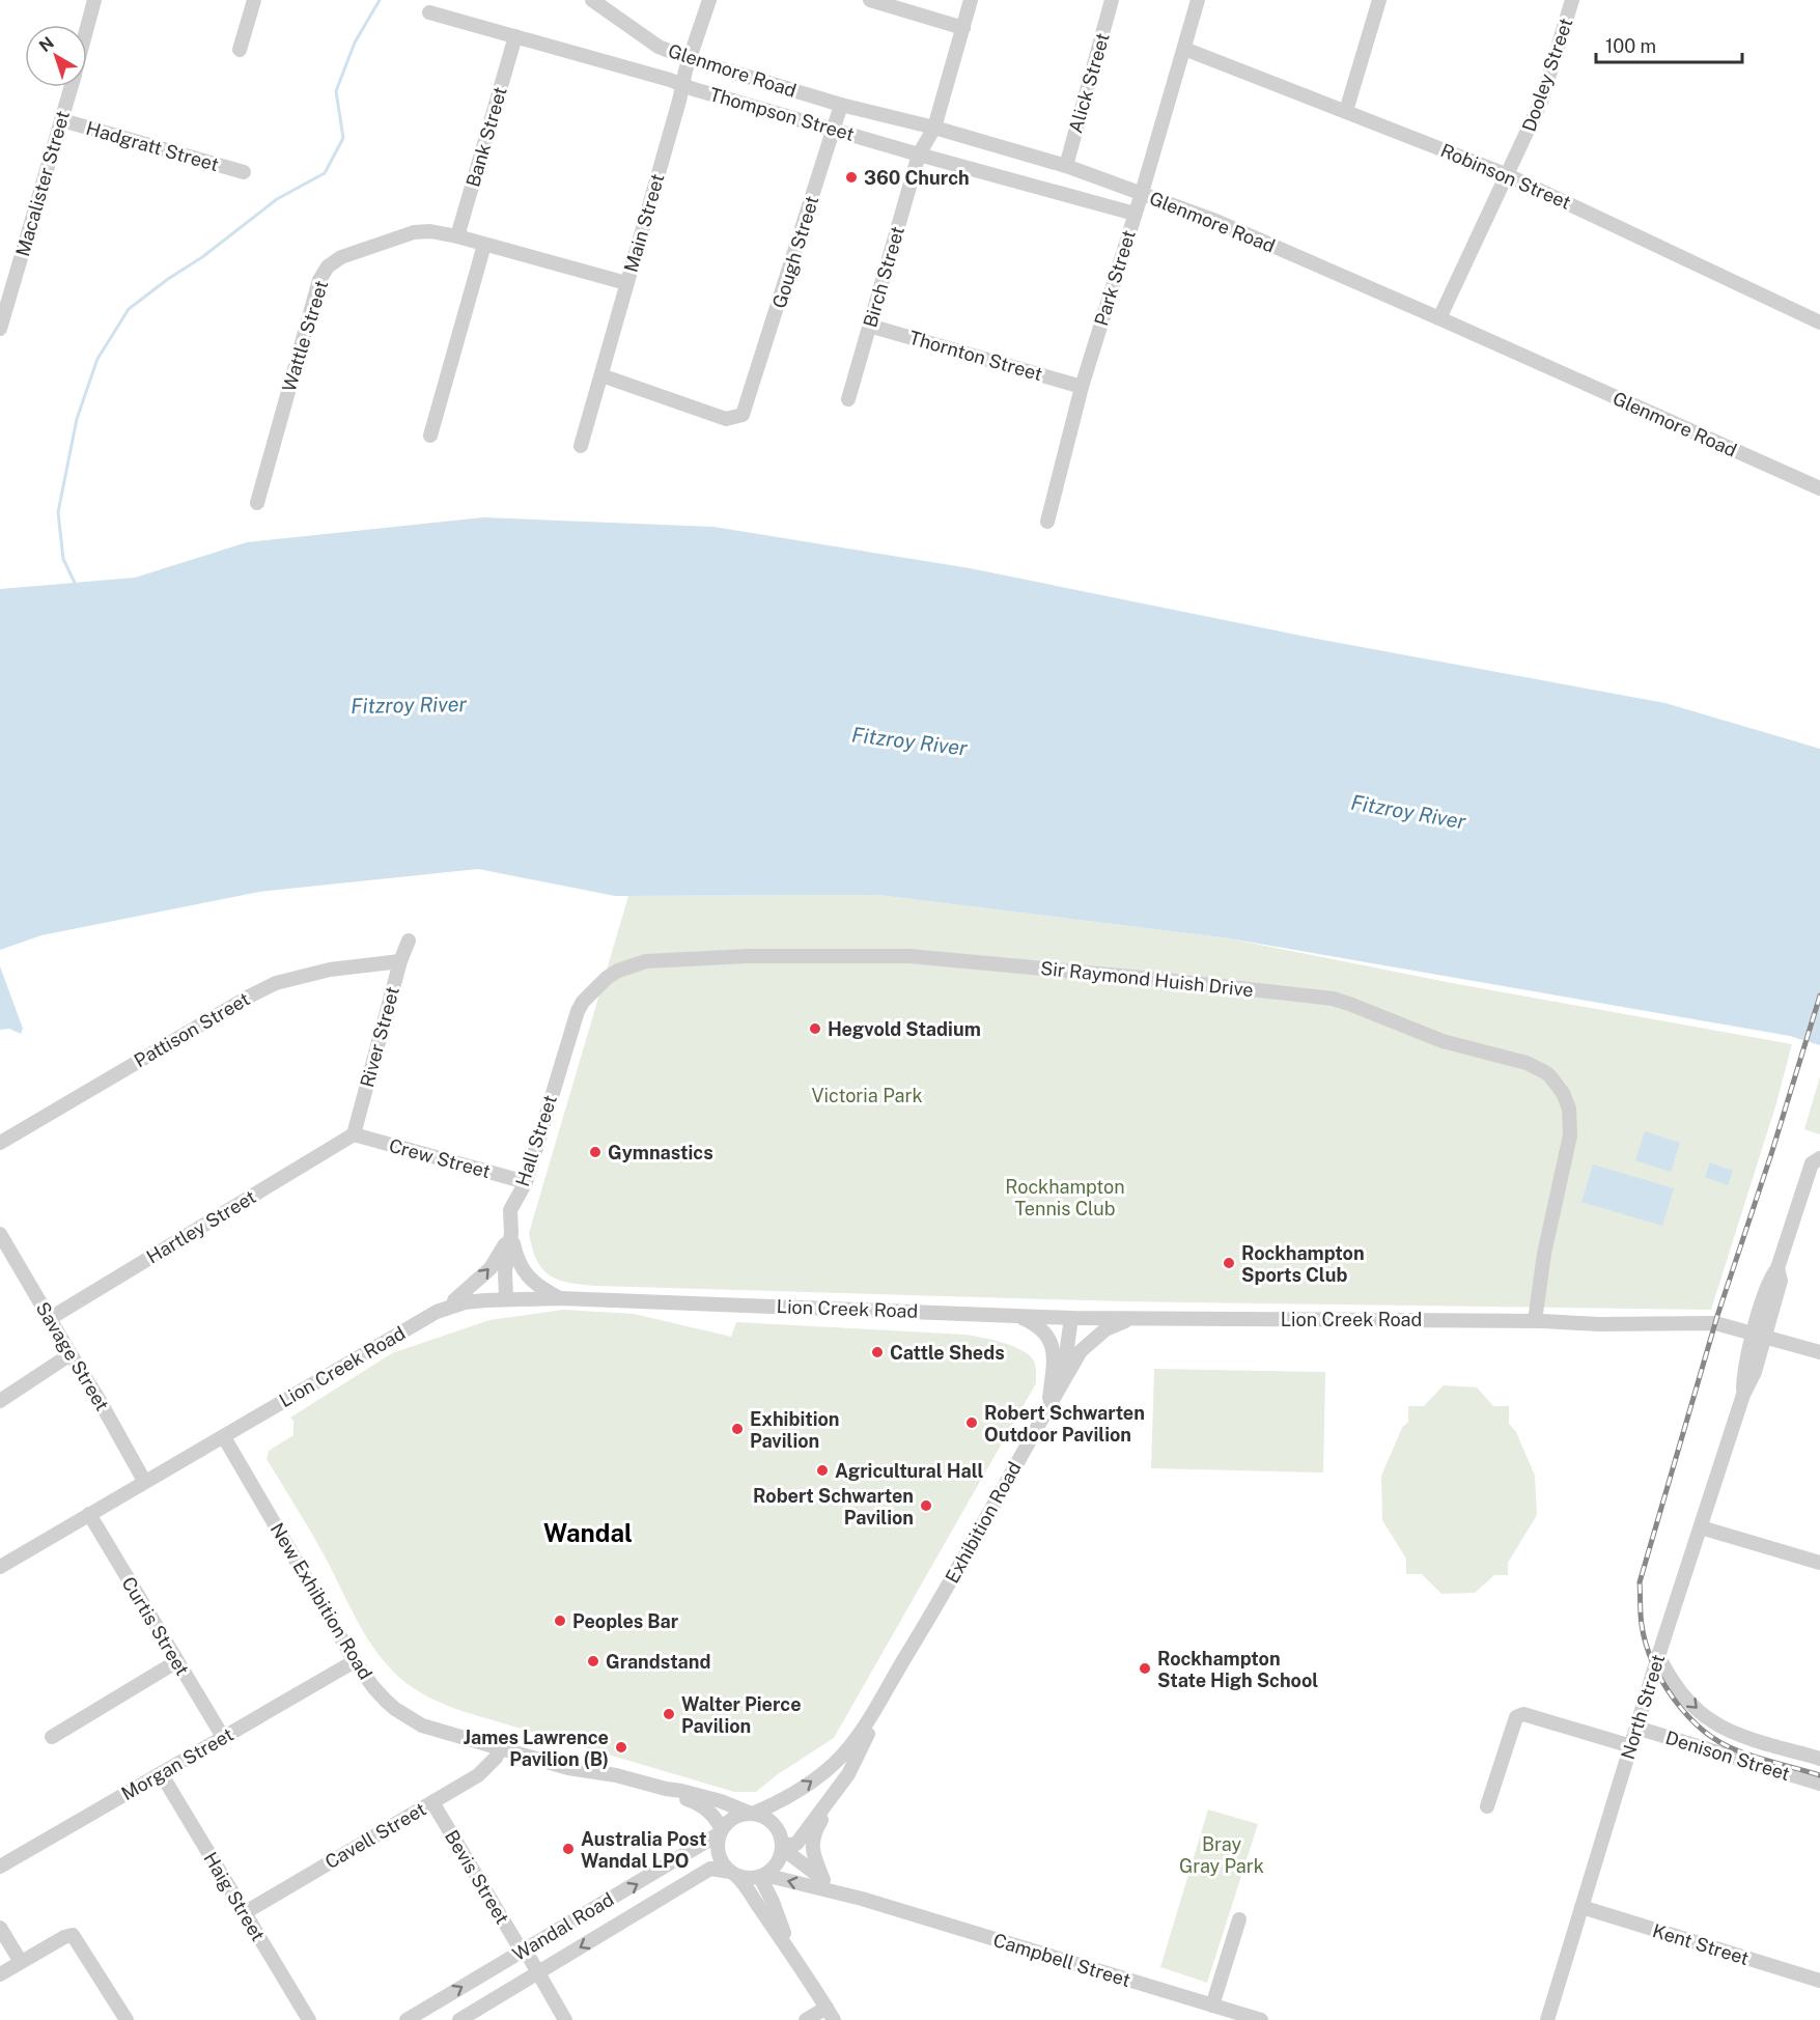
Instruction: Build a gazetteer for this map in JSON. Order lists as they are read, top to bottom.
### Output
{
  "streets": {
    "street": [
      "Glenmore Road",
      "Dooley Street",
      "Alick Street",
      "Thompson Street",
      "Bank Street",
      "Hadgratt Street",
      "Robinson Street",
      "Macalister Street",
      "Main Street",
      "Gough Street",
      "Birch Street",
      "Park Street",
      "Wattle Street",
      "Thornton Street",
      "Sir Raymond Huish Drive",
      "Pattison Street",
      "River Street",
      "Hall Street",
      "Crew Street",
      "Hartley Street",
      "Lion Creek Road",
      "Savage Street",
      "Exhibition Road",
      "New Exhibition Road",
      "Curtis Street",
      "North Street",
      "Denison Street",
      "Morgan Street",
      "Cavell Street",
      "Bevis Street",
      "Haig Street",
      "Wandal Road",
      "Kent Street",
      "Campbell Street"
    ]
  },
  "crossings": [
    ["Glenmore Road", "Dooley Street"],
    ["Glenmore Road", "Alick Street"],
    ["Glenmore Road", "Main Street"],
    ["Glenmore Road", "Gough Street"],
    ["Glenmore Road", "Birch Street"],
    ["Glenmore Road", "Park Street"],
    ["Dooley Street", "Robinson Street"],
    ["Thompson Street", "Bank Street"],
    ["Thompson Street", "Main Street"],
    ["Thompson Street", "Gough Street"],
    ["Thompson Street", "Birch Street"],
    ["Thompson Street", "Park Street"],
    ["Bank Street", "Wattle Street"],
    ["Hadgratt Street", "Macalister Street"],
    ["Robinson Street", "Park Street"],
    ["Main Street", "Gough Street"],
    ["Birch Street", "Thornton Street"],
    ["Park Street", "Thornton Street"],
    ["Sir Raymond Huish Drive", "Hall Street"],
    ["Sir Raymond Huish Drive", "Lion Creek Road"],
    ["Pattison Street", "River Street"],
    ["River Street", "Crew Street"],
    ["River Street", "Hartley Street"],
    ["Hall Street", "Crew Street"],
    ["Hall Street", "Lion Creek Road"],
    ["Crew Street", "Hartley Street"],
    ["Hartley Street", "Savage Street"],
    ["Lion Creek Road", "Savage Street"],
    ["Lion Creek Road", "Exhibition Road"],
    ["Lion Creek Road", "New Exhibition Road"],
    ["Lion Creek Road", "Curtis Street"],
    ["Lion Creek Road", "North Street"],
    ["Exhibition Road", "New Exhibition Road"],
    ["Exhibition Road", "Wandal Road"],
    ["Exhibition Road", "Campbell Street"],
    ["New Exhibition Road", "Morgan Street"],
    ["New Exhibition Road", "Cavell Street"],
    ["New Exhibition Road", "Wandal Road"],
    ["New Exhibition Road", "Campbell Street"],
    ["Curtis Street", "Morgan Street"],
    ["North Street", "Denison Street"],
    ["North Street", "Kent Street"],
    ["Morgan Street", "Haig Street"],
    ["Cavell Street", "Bevis Street"],
    ["Cavell Street", "Haig Street"],
    ["Bevis Street", "Wandal Road"],
    ["Wandal Road", "Campbell Street"]
  ],
  "districts": ["Wandal"],
  "water": ["Fitzroy River"],
  "parks": ["Victoria Park", "Rockhampton Tennis Club", "Bray Gray Park"],
  "places": [
    "360 Church",
    "Hegvold Stadium",
    "Gymnastics",
    "Rockhampton Sports Club",
    "Cattle Sheds",
    "Robert Schwarten Outdoor Pavilion",
    "Exhibition Pavilion",
    "Agricultural Hall",
    "Robert Schwarten Pavilion",
    "Peoples Bar",
    "Grandstand",
    "Rockhampton State High School",
    "Walter Pierce Pavilion",
    "James Lawrence Pavilion (B)",
    "Australia Post Wandal LPO"
  ],
  "scale_bar": "100 m",
  "north": "top left"
}
